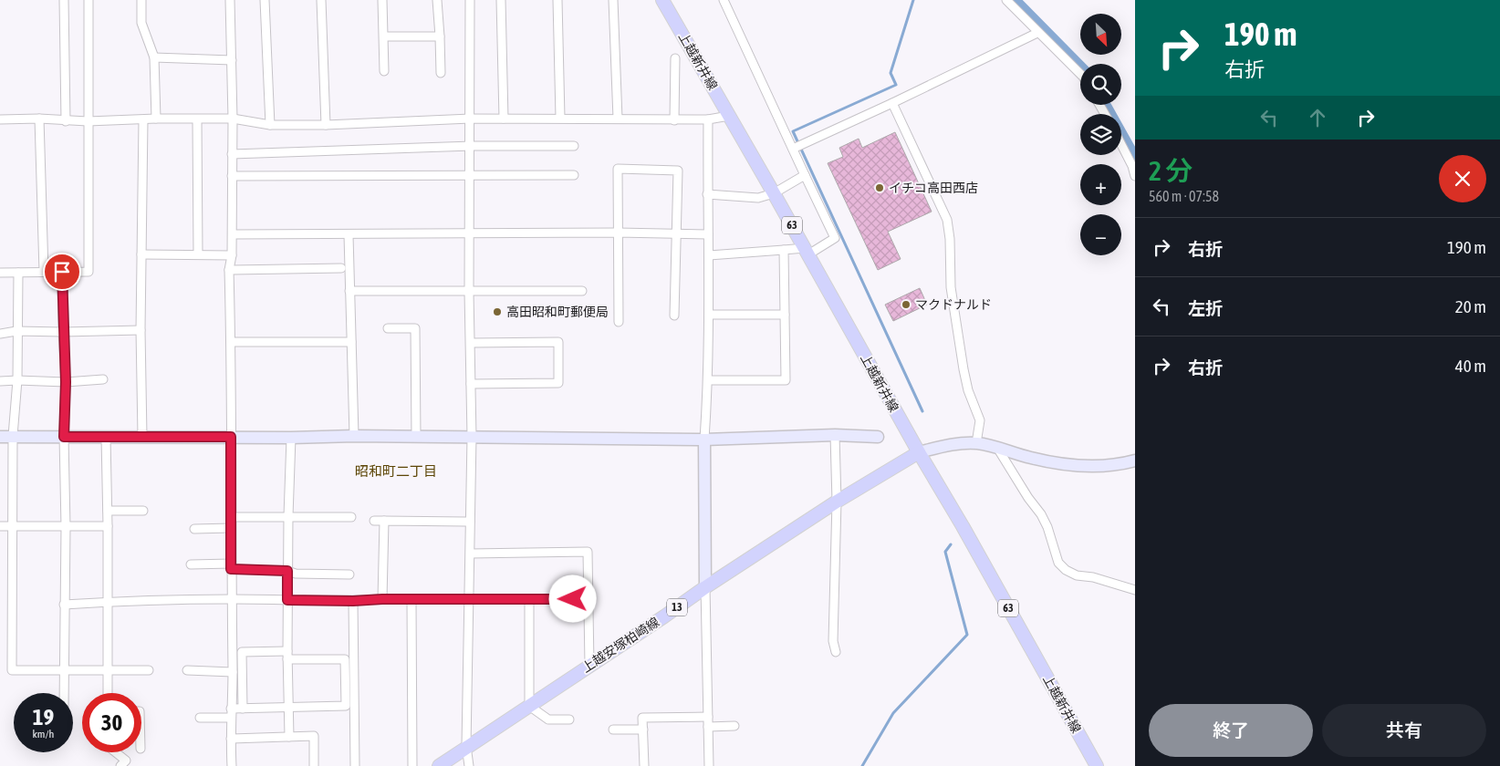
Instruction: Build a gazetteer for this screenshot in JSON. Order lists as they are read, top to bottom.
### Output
{
  "streets": {
    "main road": [
      "上越新井線",
      "63",
      "13",
      "上越安塚柏崎線"
    ]
  },
  "crossings": [
    ["上越新井線", "上越安塚柏崎線"]
  ],
  "districts": ["昭和町二丁目"],
  "places": ["イチコ高田西店", "マクドナルド", "高田昭和町郵便局"],
  "north": "bottom right",
  "page": {
    "turn": ["190 m", "右折"],
    "map_buttons": ["+", "−"],
    "heading": ["2 分", "560 m · 07:58"],
    "list": [
      {
        "name": "右折",
        "value": "190 m"
      },
      {
        "name": "左折",
        "value": "20 m"
      },
      {
        "name": "右折",
        "value": "40 m"
      }
    ],
    "speed": "19 km/h",
    "limit": "30",
    "buttons": ["終了", "共有"]
  }
}
